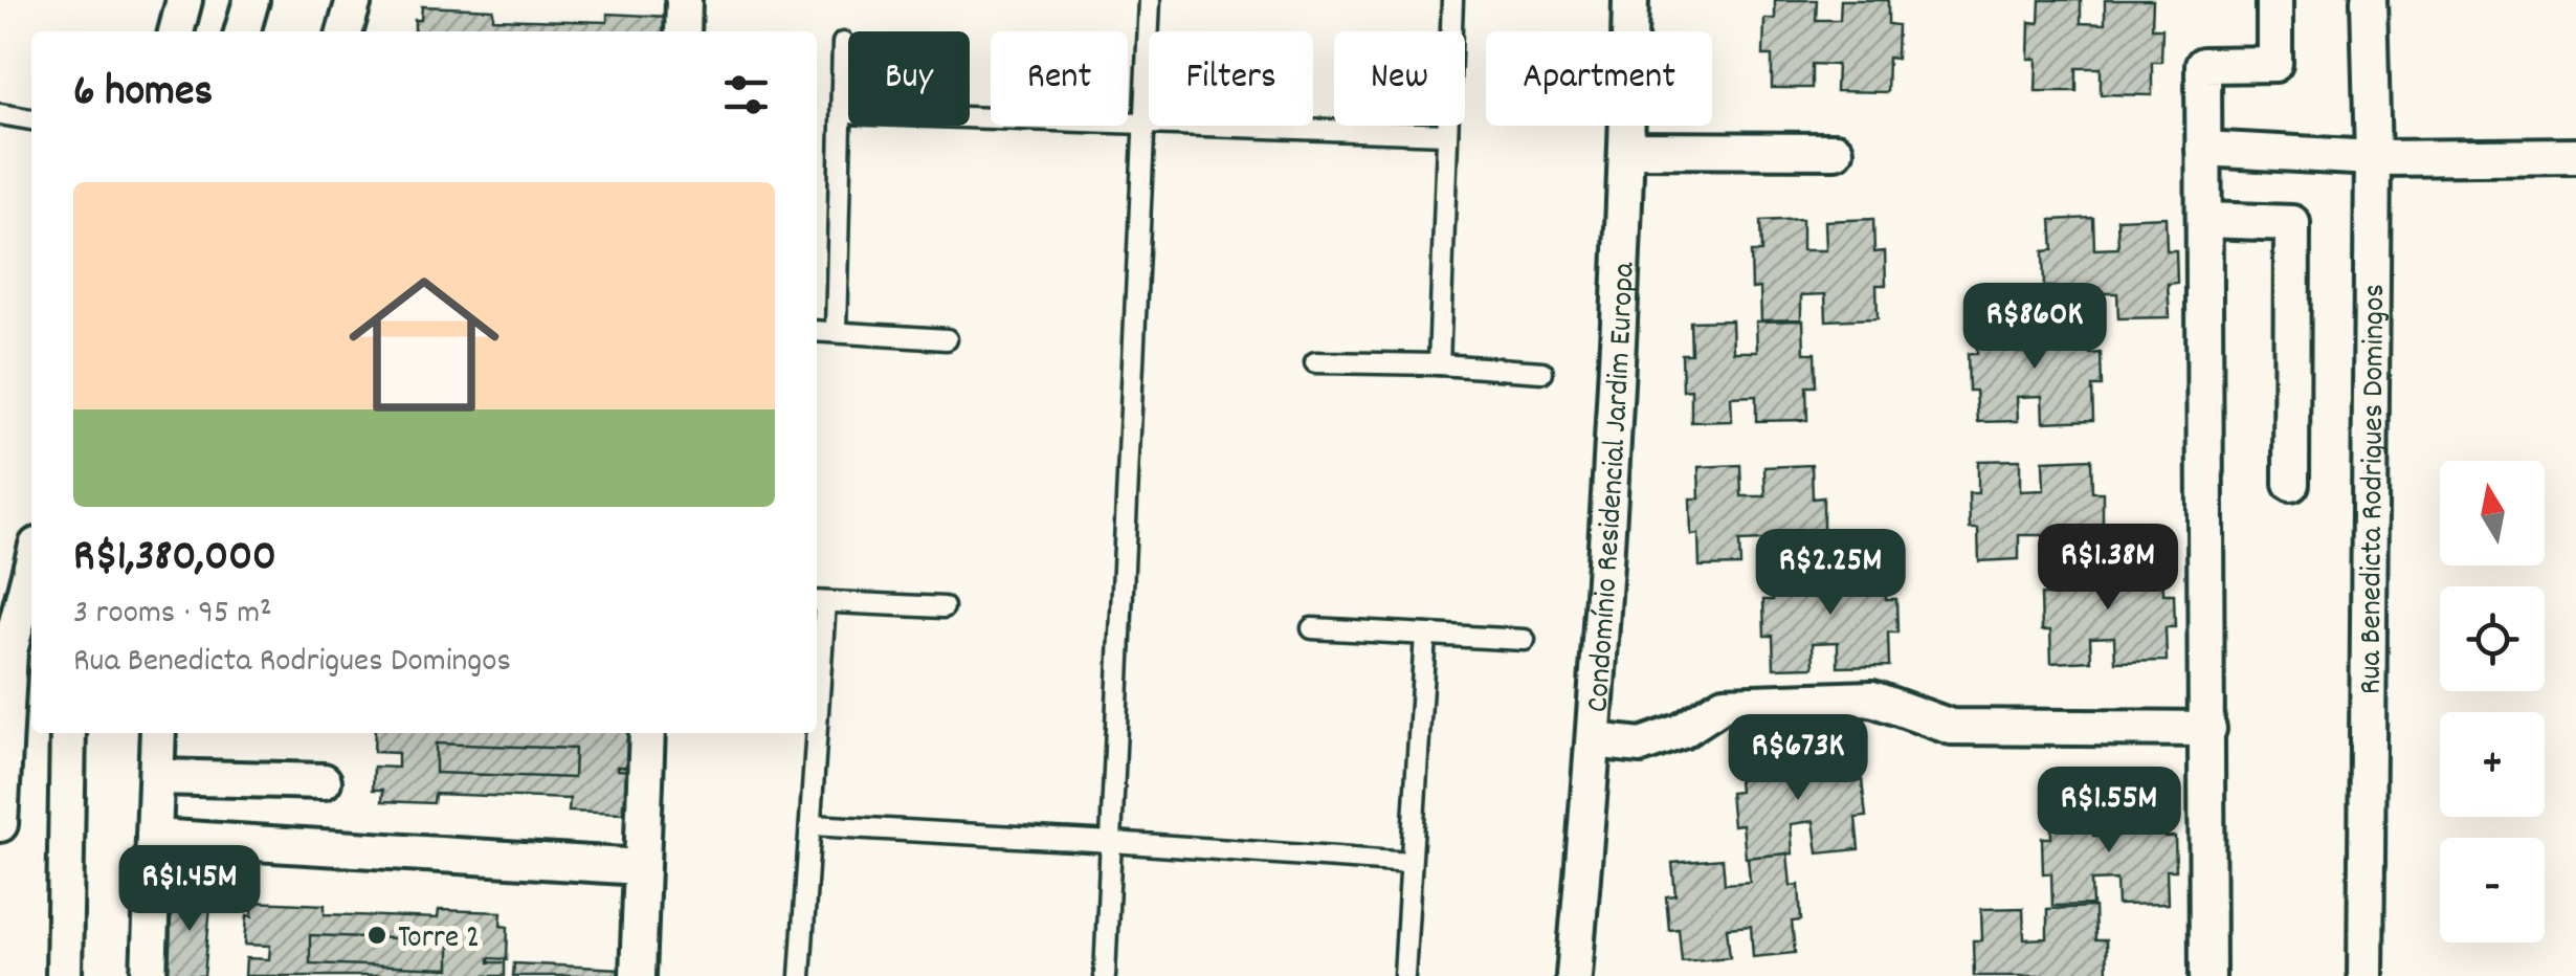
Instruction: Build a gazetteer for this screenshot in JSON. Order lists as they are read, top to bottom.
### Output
{
  "streets": {
    "street": ["Condomínio Residencial Jardim Europa", "Rua Benedicta Rodrigues Domingos"]
  },
  "places": ["Torre 2"],
  "north": "top",
  "page": {
    "chip": [
      "Buy",
      "Rent",
      "Filters",
      "New",
      "Apartment"
    ],
    "heading": "6 homes",
    "list": [
      {
        "name": "R$1,380,000",
        "note": "3 rooms · 95 m² · Rua Benedicta Rodrigues Domingos"
      }
    ],
    "price": [
      "R$860K",
      "R$1.38M",
      "R$2.25M",
      "R$673K",
      "R$1.55M",
      "R$1.45M"
    ],
    "map_buttons": ["+", "−"]
  }
}
